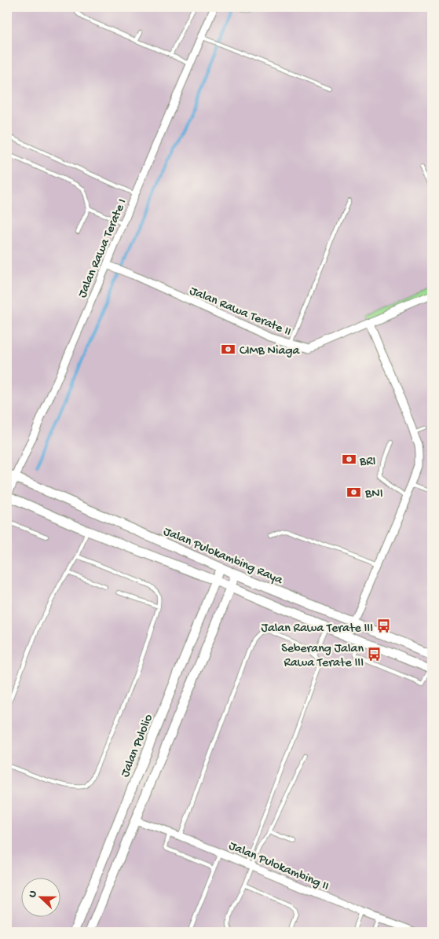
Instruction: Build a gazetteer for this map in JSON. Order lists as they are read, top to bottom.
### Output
{
  "streets": {
    "street": [
      "Jalan Rawa Terate I",
      "Jalan Rawa Terate II",
      "Jalan Pulokambing Raya",
      "Jalan Pulolio",
      "Jalan Pulokambing II"
    ]
  },
  "crossings": [
    ["Jalan Rawa Terate I", "Jalan Rawa Terate II"],
    ["Jalan Rawa Terate I", "Jalan Pulokambing Raya"],
    ["Jalan Pulokambing Raya", "Jalan Pulolio"]
  ],
  "places": {
    "bank": ["CIMB Niaga", "BRI", "BNI"],
    "bus stop": ["Jalan Rawa Terate III", "Seberang Jalan Rawa Terate III"]
  },
  "north": "left"
}
